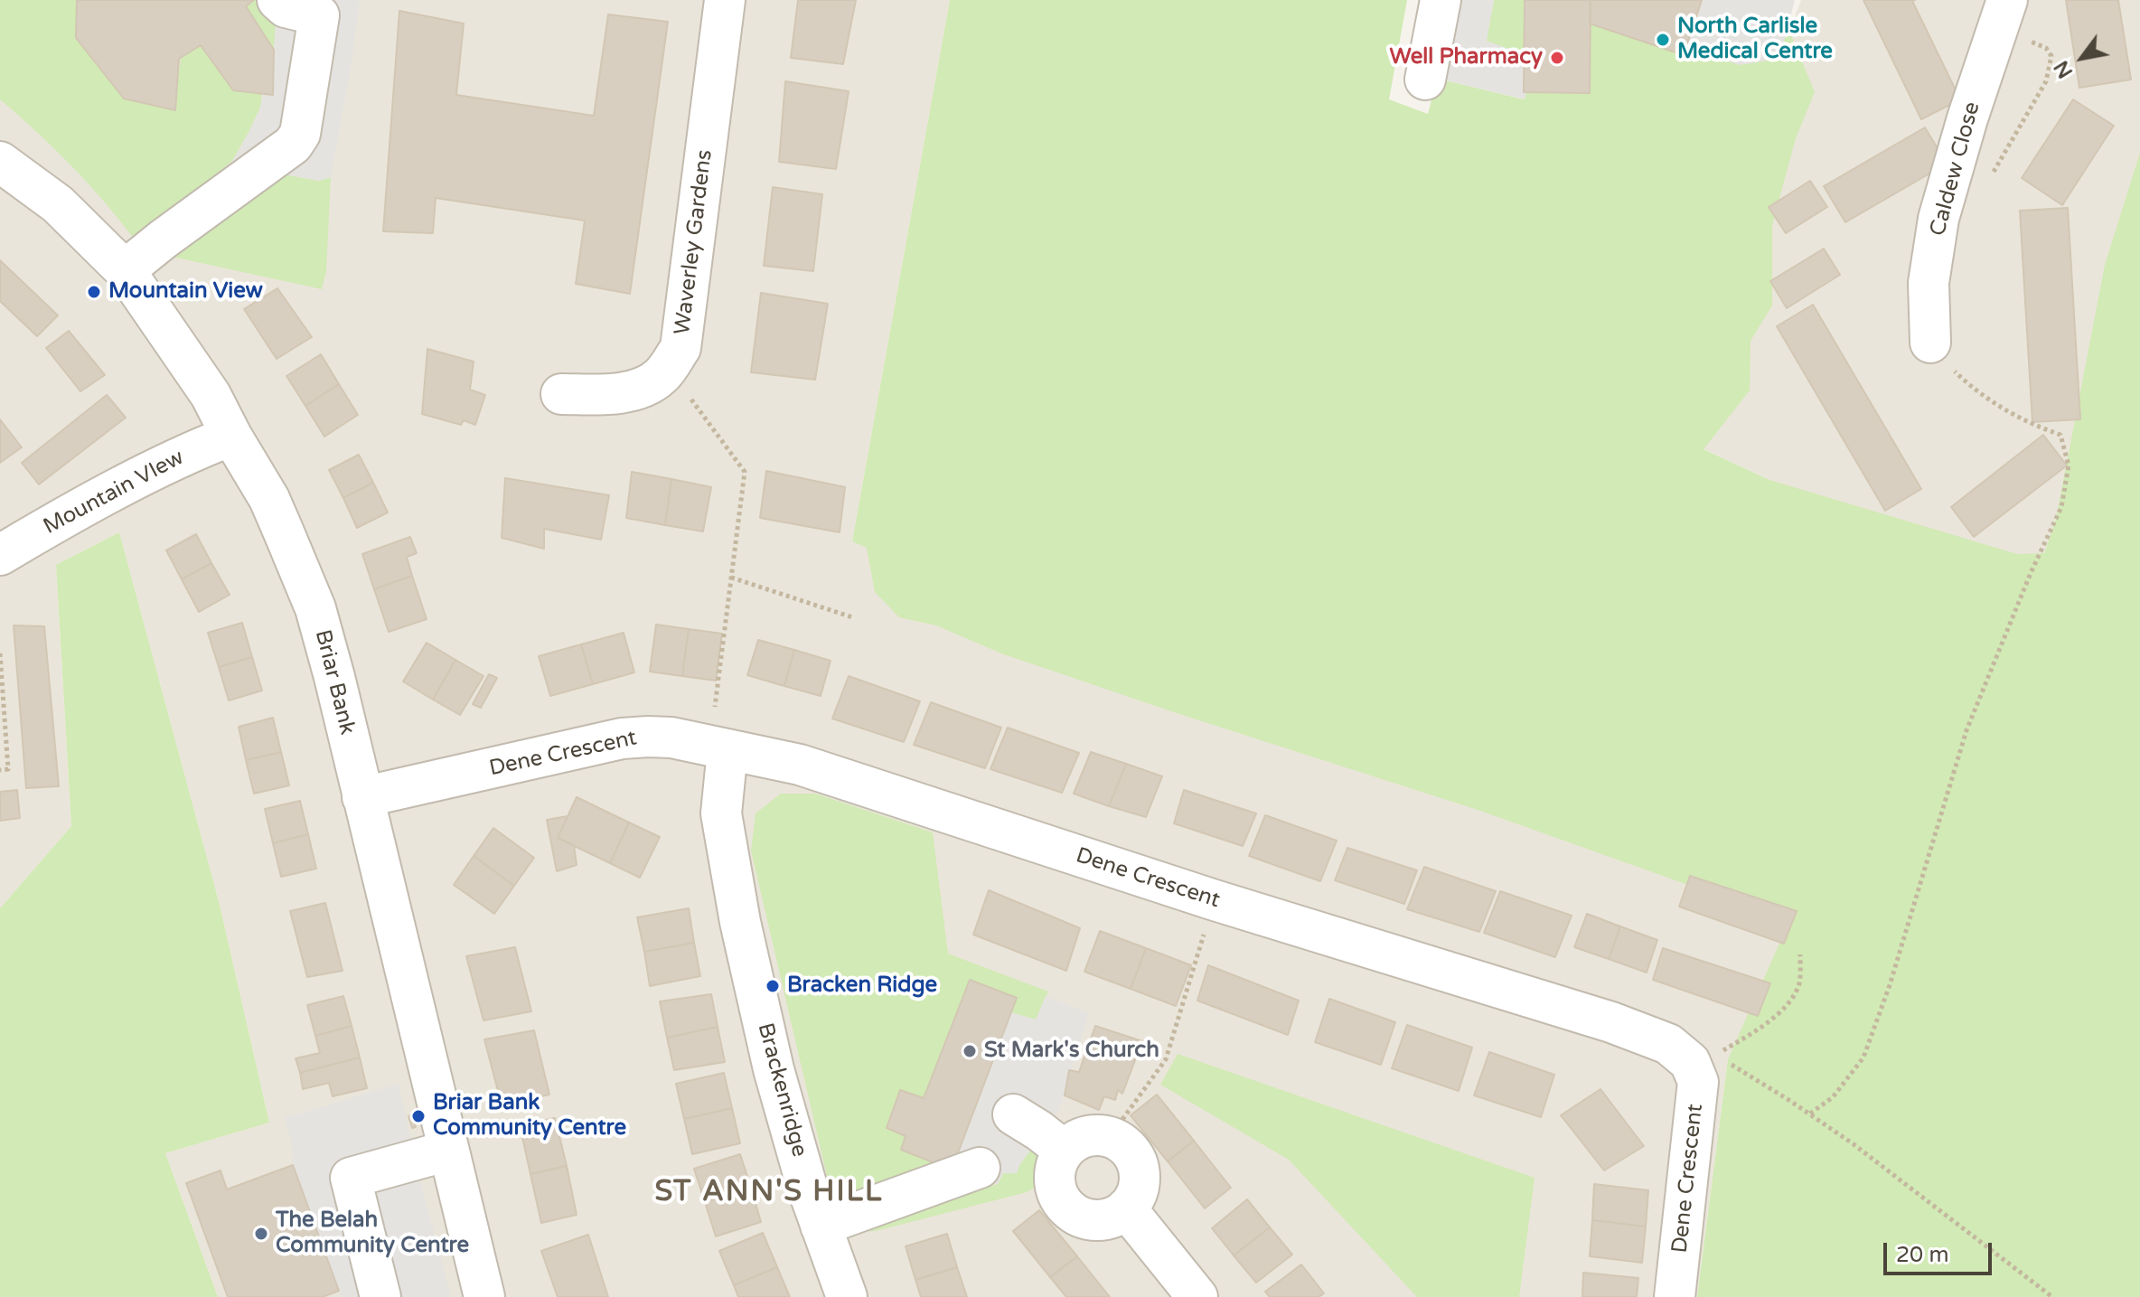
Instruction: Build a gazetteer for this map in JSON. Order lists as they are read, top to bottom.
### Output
{
  "streets": {
    "street": [
      "Caldew Close",
      "Waverley Gardens",
      "Mountain VIew",
      "Briar Bank",
      "Dene Crescent",
      "Brackenridge"
    ]
  },
  "crossings": [
    ["Mountain VIew", "Briar Bank"],
    ["Briar Bank", "Dene Crescent"],
    ["Dene Crescent", "Brackenridge"]
  ],
  "districts": ["ST ANN'S HILL"],
  "places": [
    "North Carlisle Medical Centre",
    "Well Pharmacy",
    "Mountain View",
    "Bracken Ridge",
    "St Mark's Church",
    "Briar Bank Community Centre",
    "The Belah Community Centre"
  ],
  "scale_bar": "20 m",
  "north": "bottom left"
}
